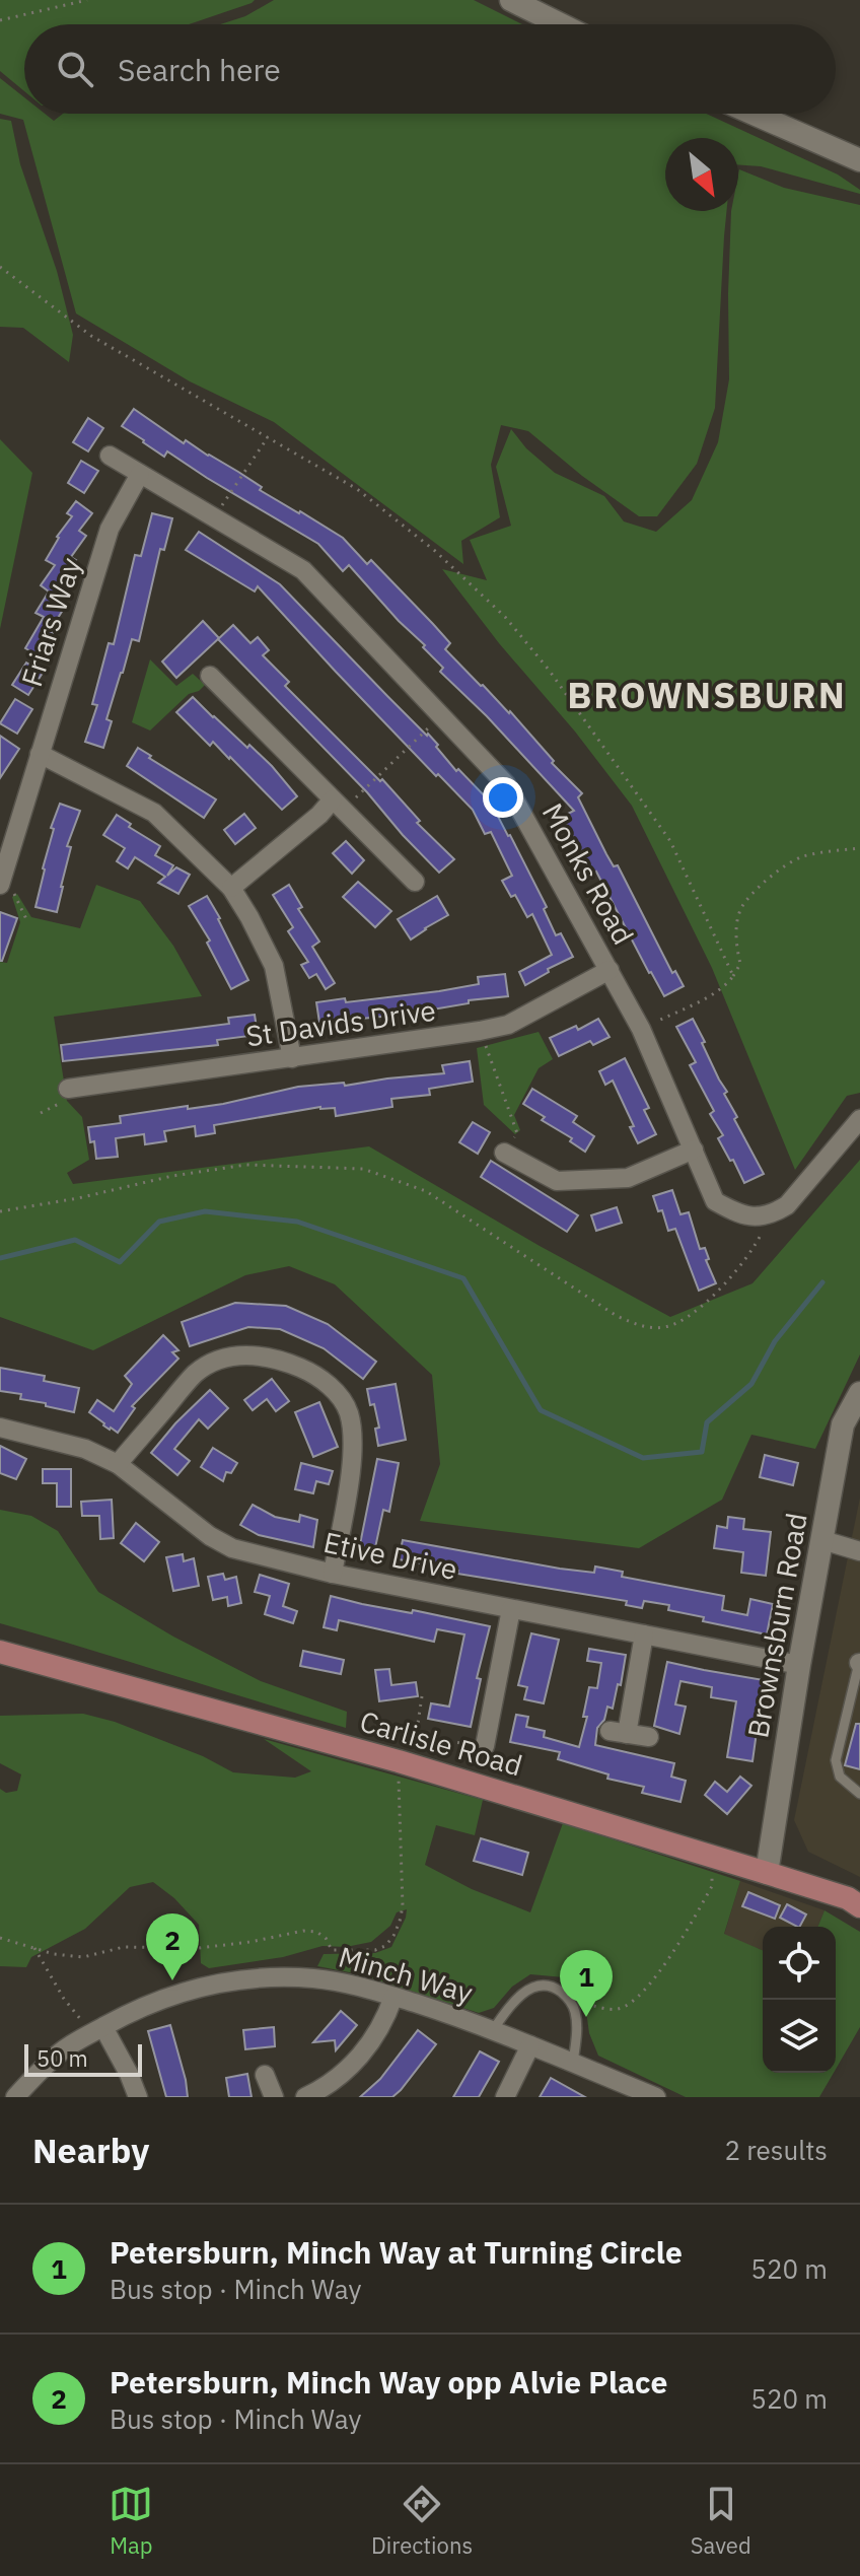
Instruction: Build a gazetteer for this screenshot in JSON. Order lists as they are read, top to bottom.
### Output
{
  "streets": {
    "main road": ["Brownsburn Road", "Carlisle Road"],
    "street": [
      "Friars Way",
      "Monks Road",
      "St Davids Drive",
      "Etive Drive",
      "Minch Way"
    ]
  },
  "crossings": [
    ["Friars Way", "Monks Road"],
    ["Monks Road", "St Davids Drive"],
    ["Etive Drive", "Brownsburn Road"],
    ["Brownsburn Road", "Carlisle Road"]
  ],
  "districts": ["BROWNSBURN"],
  "scale_bar": "50 m",
  "north": "bottom right",
  "page": {
    "search": "Search here",
    "pins": ["2", "1"],
    "scale": "50 m",
    "heading": ["Nearby", "2 results"],
    "list": [
      {
        "mark": "1",
        "name": "Petersburn, Minch Way at Turning Circle",
        "note": "Bus stop · Minch Way",
        "value": "520 m"
      },
      {
        "mark": "2",
        "name": "Petersburn, Minch Way opp Alvie Place",
        "note": "Bus stop · Minch Way",
        "value": "520 m"
      }
    ],
    "nav": ["Map", "Directions", "Saved"]
  }
}
